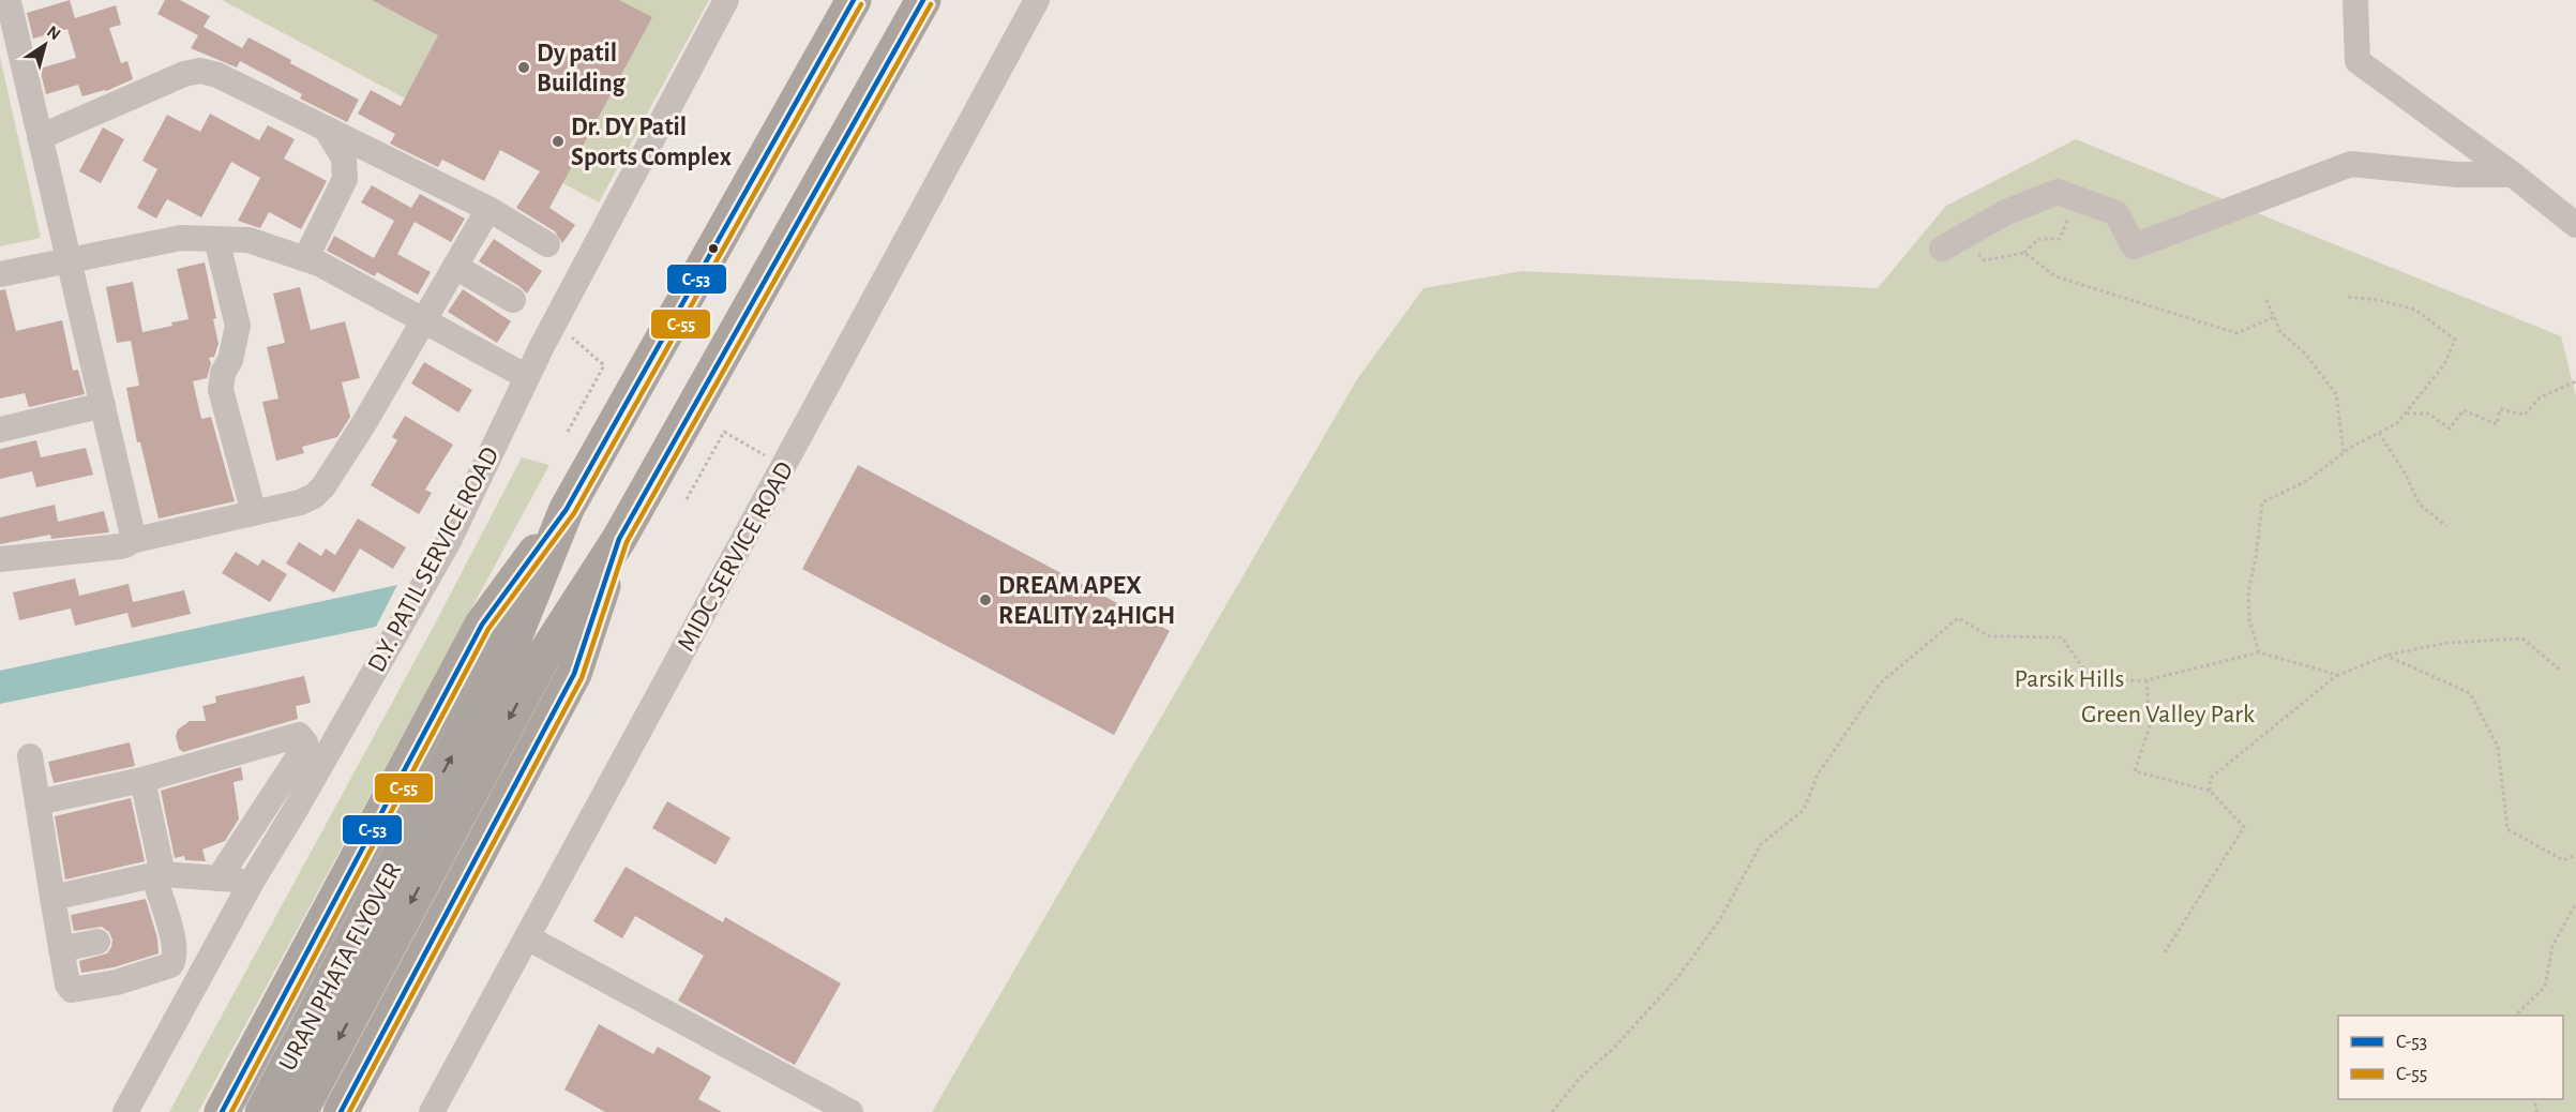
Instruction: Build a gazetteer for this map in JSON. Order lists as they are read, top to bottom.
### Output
{
  "streets": {
    "highway": ["URAN PHATA FLYOVER"],
    "street": ["MIDC SERVICE ROAD", "D.Y. PATIL SERVICE ROAD"]
  },
  "parks": ["Parsik Hills", "Green Valley Park"],
  "places": ["Dy patil Building", "Dr. DY Patil Sports Complex", "DREAM APEX REALITY 24HIGH"],
  "lines": ["transit line C-53", "transit line C-55"],
  "legend": ["C-53", "C-55"],
  "north": "top right"
}
